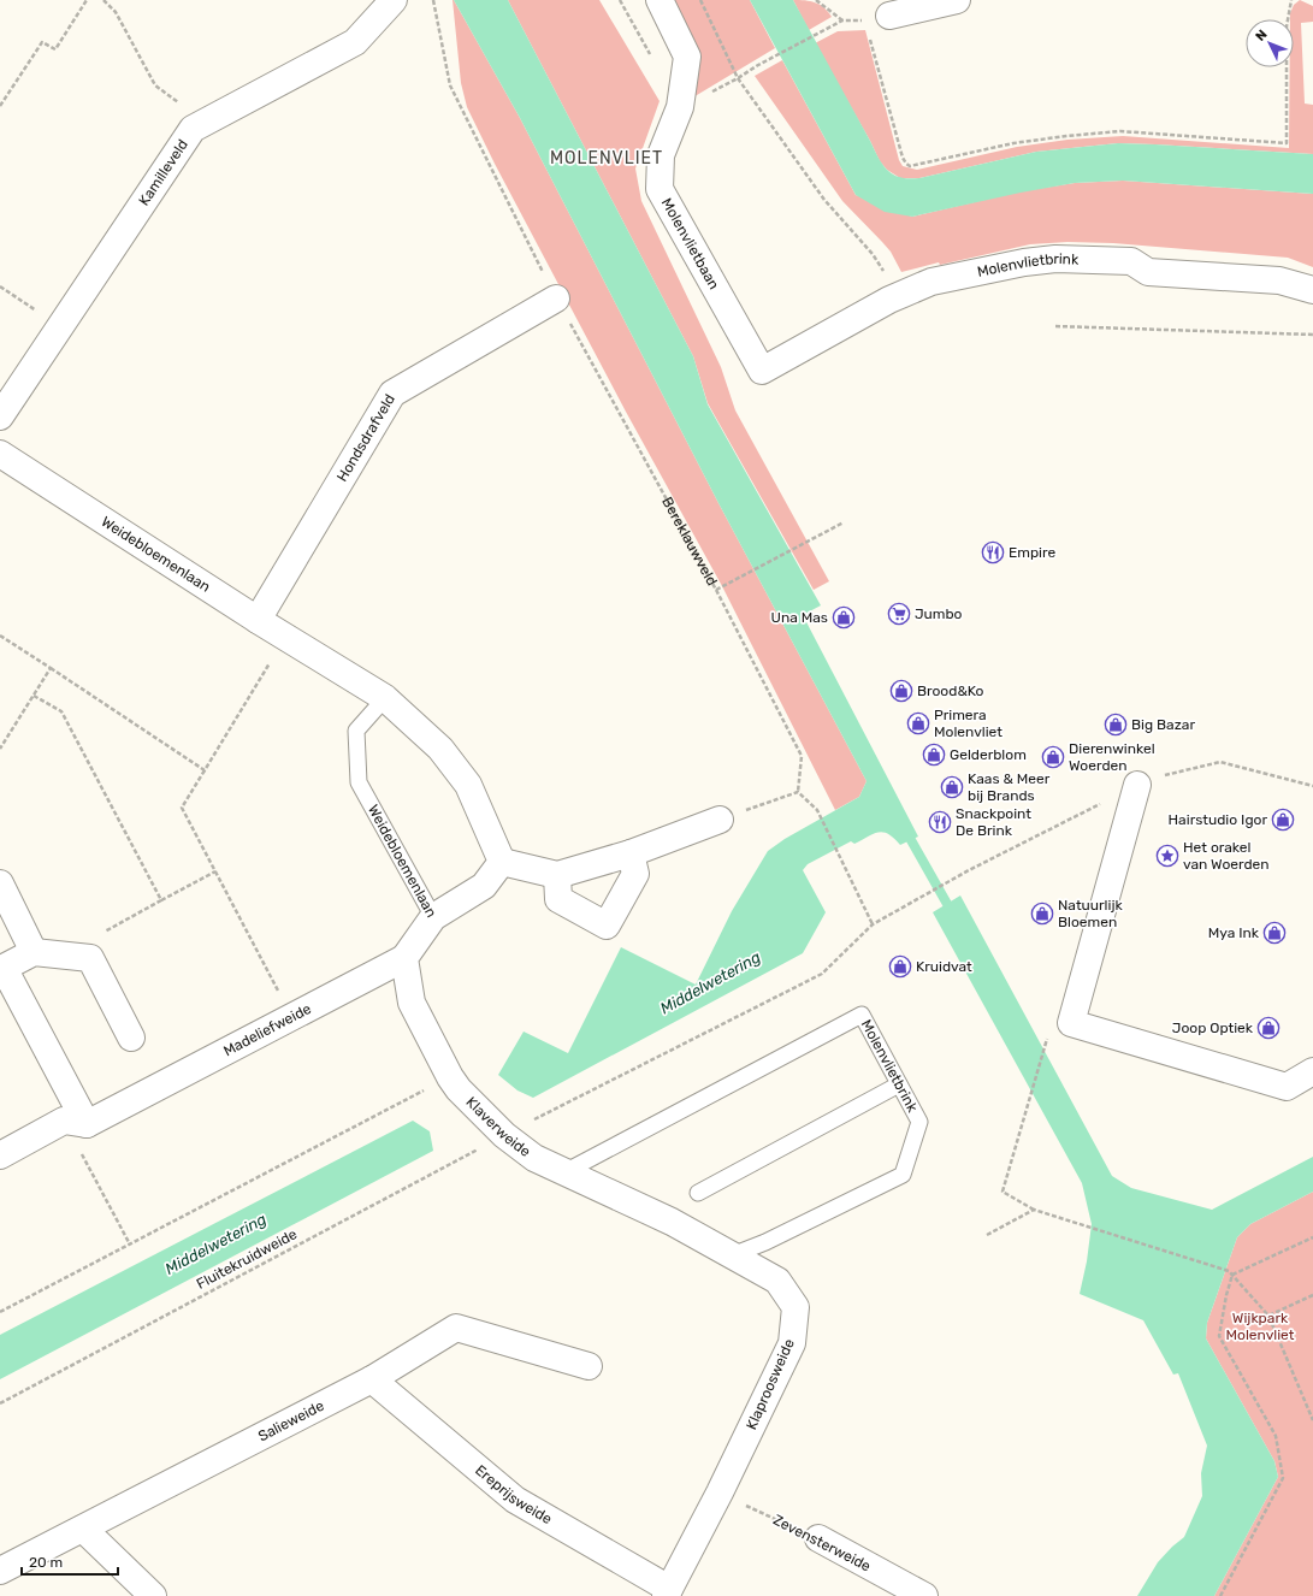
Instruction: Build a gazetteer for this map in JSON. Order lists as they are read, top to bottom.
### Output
{
  "streets": {
    "street": [
      "Kamilleveld",
      "Molenvlietbaan",
      "Molenvlietbrink",
      "Hondsdrafveld",
      "Weidebloemenlaan",
      "Madeliefweide",
      "Klaverweide",
      "Klaproosweide",
      "Salieweide",
      "Ereprijsweide",
      "Zevensterweide"
    ],
    "path": ["Bereklauwveld", "Fluitekruidweide"]
  },
  "crossings": [
    ["Molenvlietbaan", "Molenvlietbrink"],
    ["Molenvlietbrink", "Klaverweide"],
    ["Molenvlietbrink", "Klaproosweide"],
    ["Hondsdrafveld", "Bereklauwveld"],
    ["Hondsdrafveld", "Weidebloemenlaan"],
    ["Weidebloemenlaan", "Madeliefweide"],
    ["Madeliefweide", "Klaverweide"],
    ["Klaverweide", "Fluitekruidweide"],
    ["Klaverweide", "Klaproosweide"],
    ["Klaproosweide", "Ereprijsweide"],
    ["Klaproosweide", "Zevensterweide"],
    ["Salieweide", "Ereprijsweide"]
  ],
  "districts": ["MOLENVLIET"],
  "water": ["Middelwetering"],
  "parks": ["Wijkpark Molenvliet"],
  "places": {
    "restaurant": ["Empire", "Snackpoint De Brink"],
    "supermarket": ["Jumbo"],
    "shop": [
      "Una Mas",
      "Brood&Ko",
      "Primera Molenvliet",
      "Big Bazar",
      "Gelderblom",
      "Dierenwinkel Woerden",
      "Kaas & Meer bij Brands",
      "Hairstudio Igor",
      "Natuurlijk Bloemen",
      "Mya Ink",
      "Kruidvat",
      "Joop Optiek"
    ],
    "place": ["Het orakel van Woerden"]
  },
  "scale_bar": "20 m",
  "north": "top left"
}
